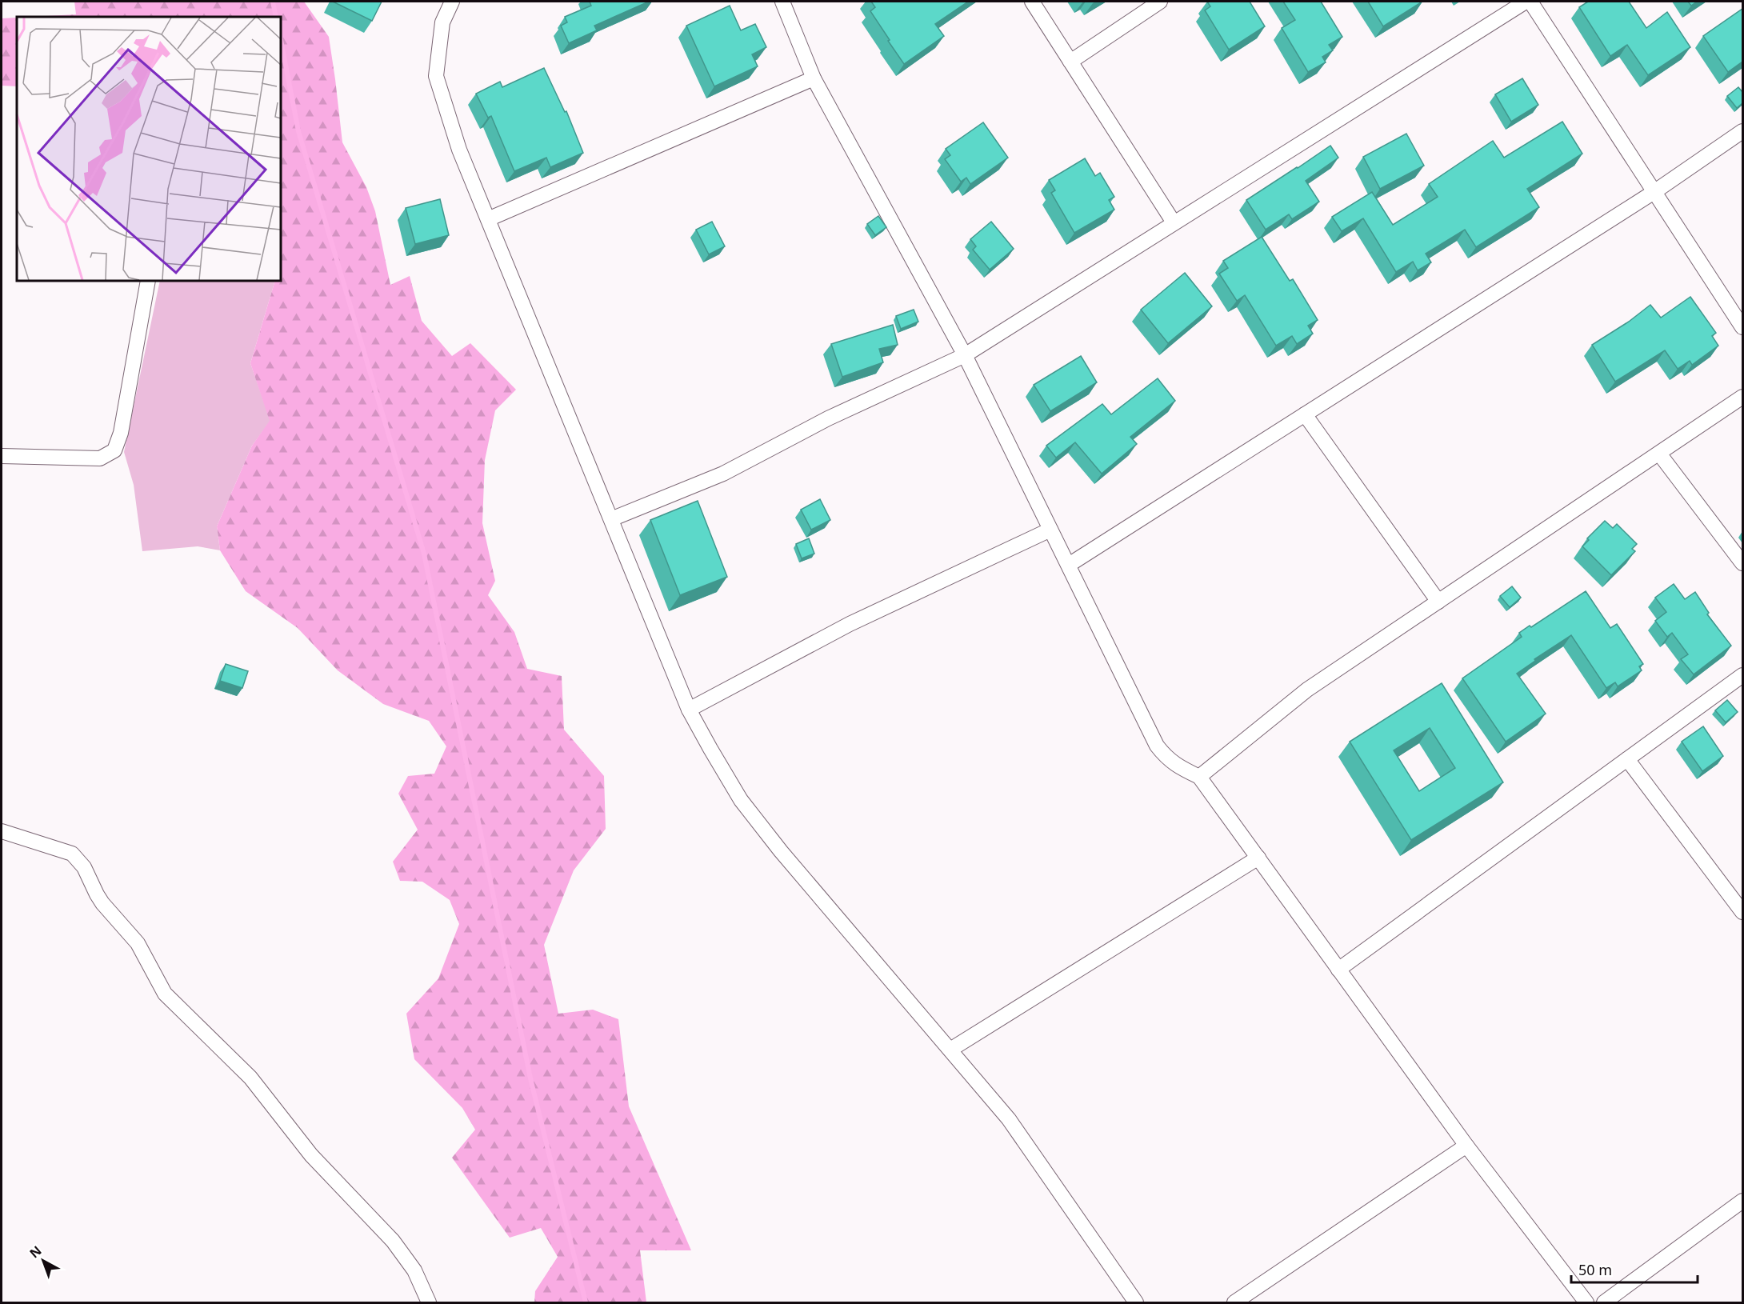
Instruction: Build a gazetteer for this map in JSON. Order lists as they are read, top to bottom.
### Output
{
  "scale_bar": "50 m",
  "north": "top left"
}
